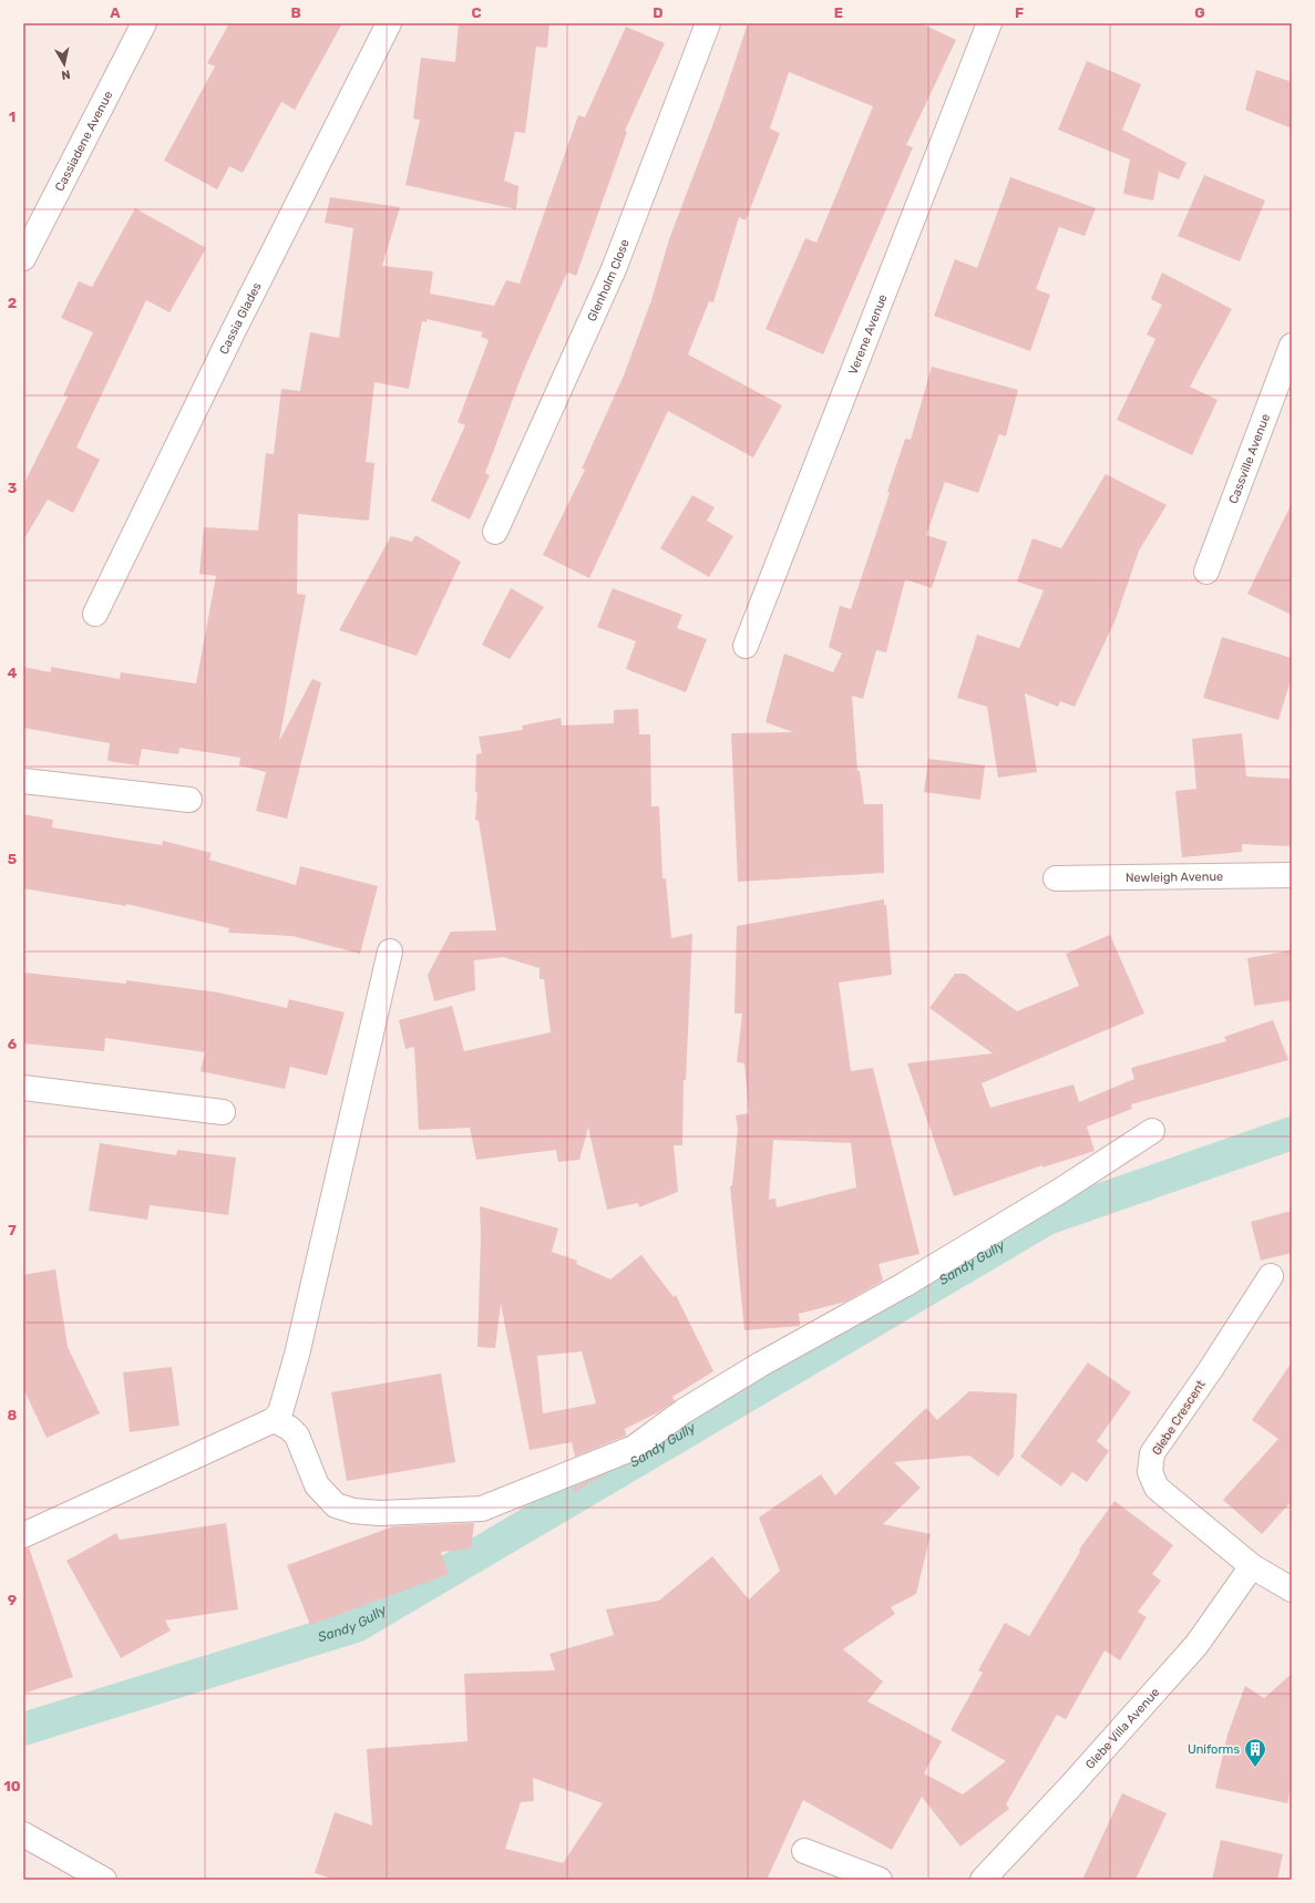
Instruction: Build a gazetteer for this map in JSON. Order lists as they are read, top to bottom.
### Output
{
  "streets": {
    "street": [
      "Cassiadene Avenue",
      "Glenholm Close",
      "Cassia Glades",
      "Verene Avenue",
      "Cassville Avenue",
      "Newleigh Avenue",
      "Glebe Crescent",
      "Glebe Villa Avenue"
    ]
  },
  "crossings": [
    ["Glebe Crescent", "Glebe Villa Avenue"]
  ],
  "water": ["Sandy Gully"],
  "places": {
    "building": ["Uniforms"]
  },
  "north": "bottom",
  "grid": {
    "columns": [
      "A",
      "B",
      "C",
      "D",
      "E",
      "F",
      "G"
    ],
    "rows": [
      "1",
      "2",
      "3",
      "4",
      "5",
      "6",
      "7",
      "8",
      "9",
      "10"
    ]
  }
}
